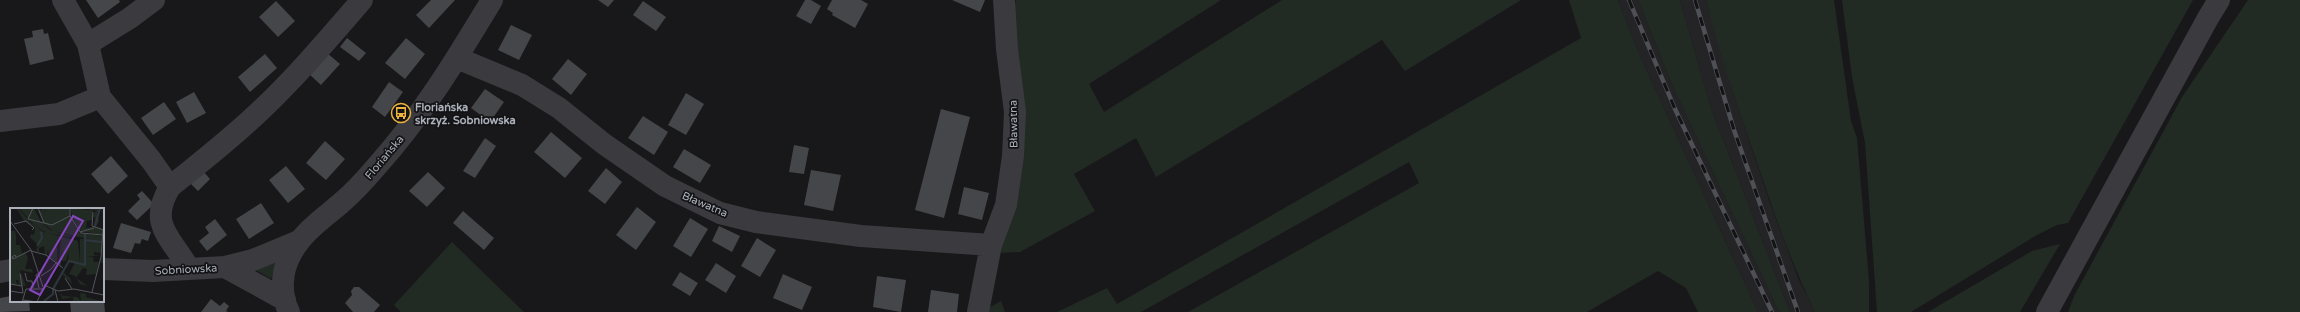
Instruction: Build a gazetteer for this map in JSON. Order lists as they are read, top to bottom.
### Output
{
  "streets": {
    "street": ["Bławatna", "Floriańska", "Sobniowska"]
  },
  "crossings": [
    ["Bławatna", "Floriańska"],
    ["Floriańska", "Sobniowska"]
  ],
  "places": {
    "bus stop": ["Floriańska skrzyż. Sobniowska"]
  }
}
